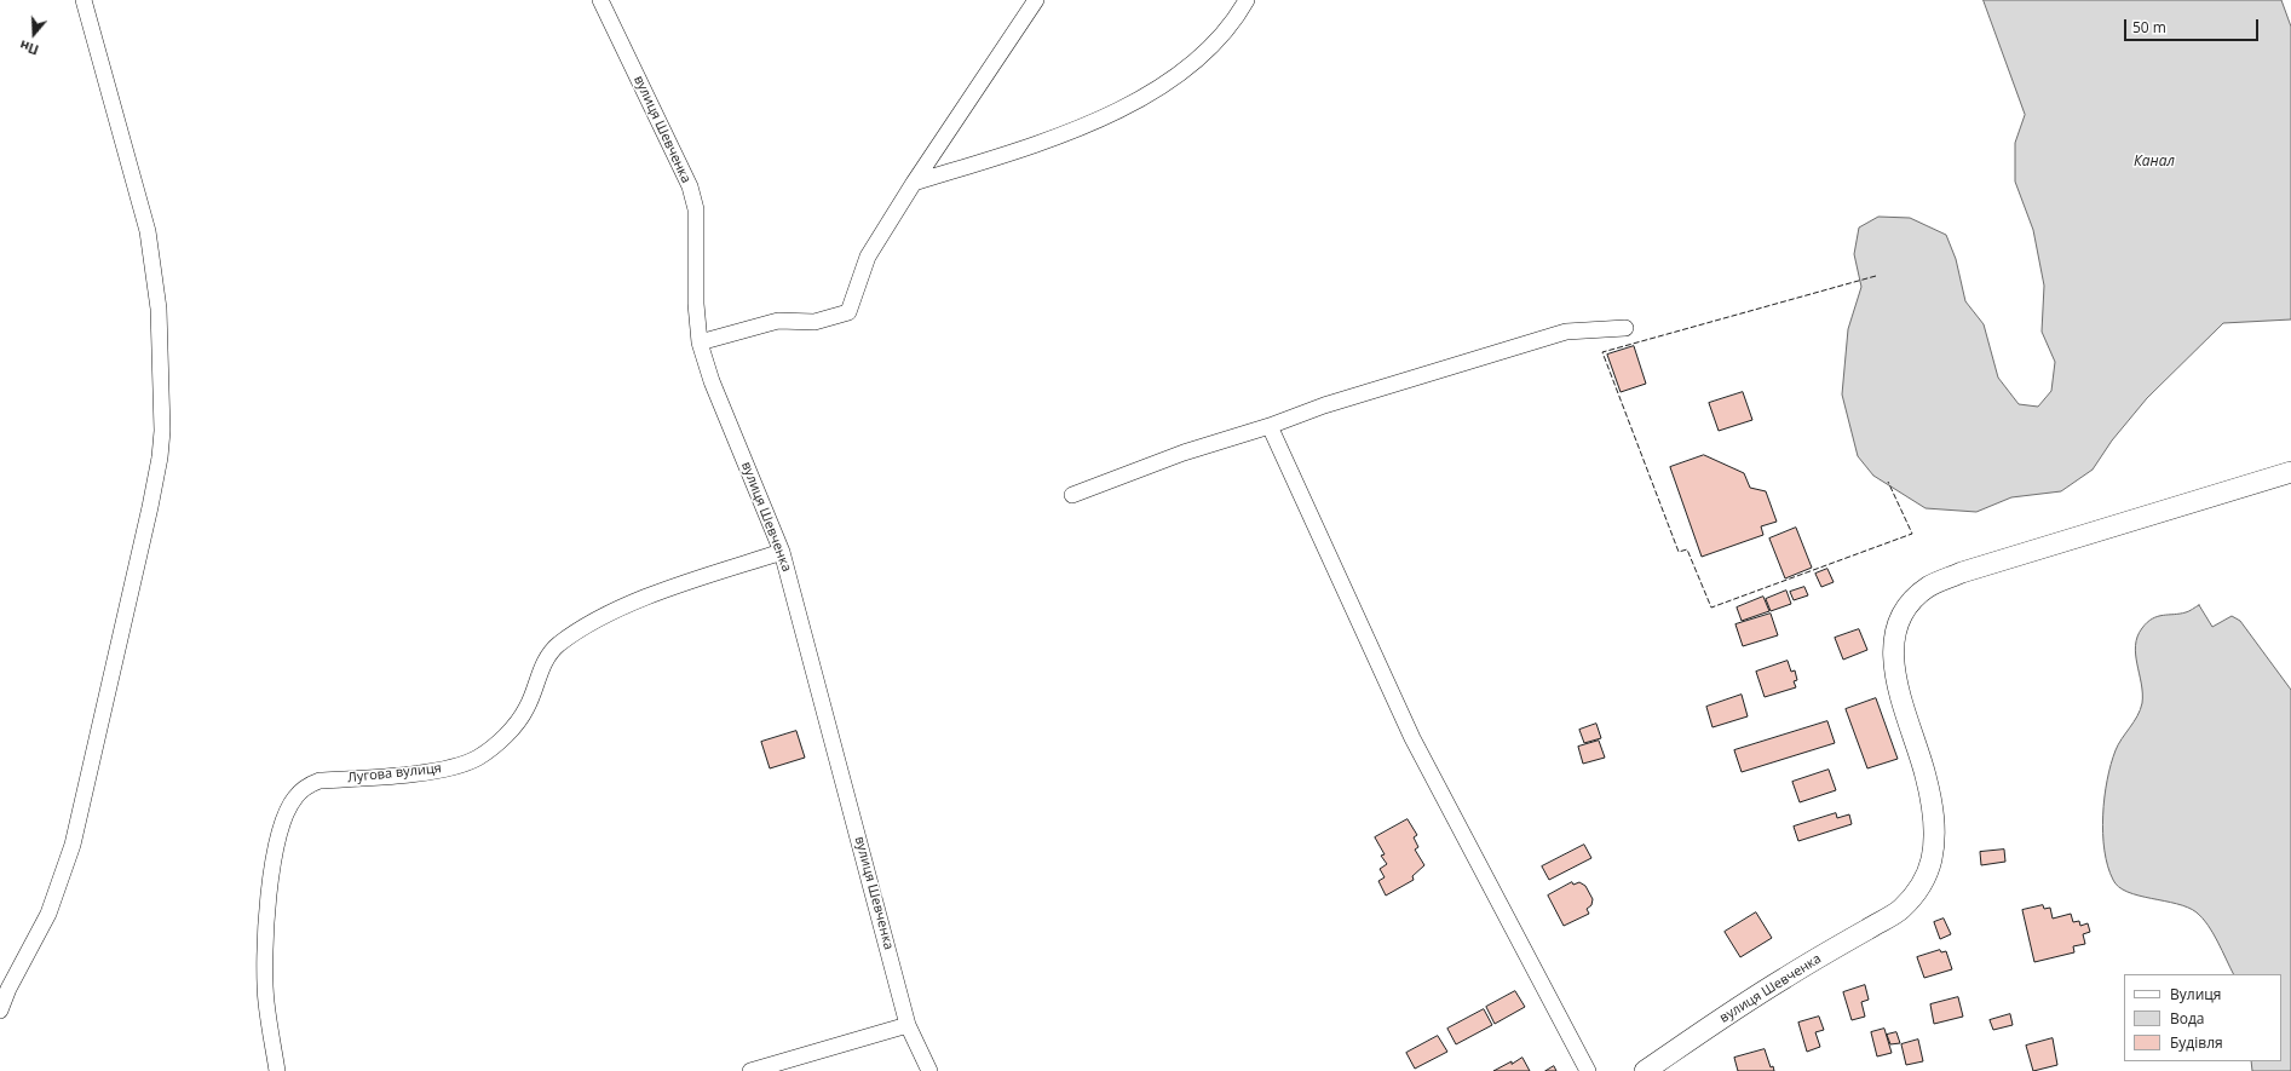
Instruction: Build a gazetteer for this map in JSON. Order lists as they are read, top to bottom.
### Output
{
  "streets": {
    "street": ["вулиця Шевченка", "Лугова вулиця"]
  },
  "crossings": [
    ["вулиця Шевченка", "Лугова вулиця"]
  ],
  "water": ["Канал"],
  "legend": ["Вулиця", "Вода", "Будівля"],
  "scale_bar": "50 m",
  "north": "bottom"
}
